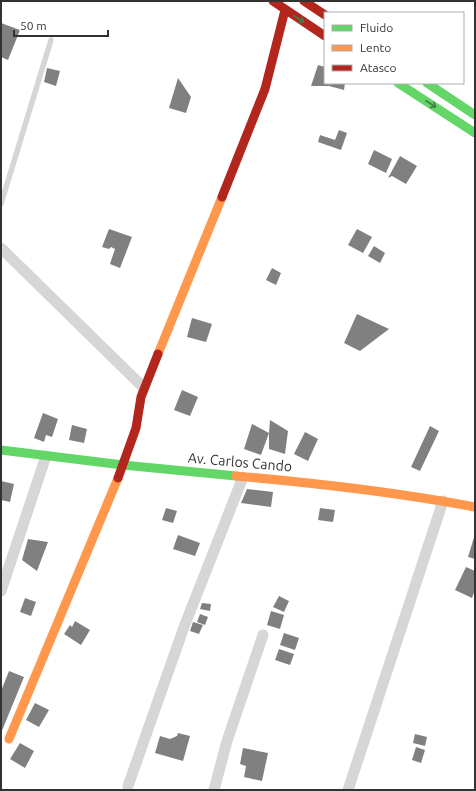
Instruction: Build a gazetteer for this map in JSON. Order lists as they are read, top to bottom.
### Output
{
  "streets": {
    "street": ["Av. Carlos Cando"]
  },
  "legend": ["Fluido", "Lento", "Atasco"],
  "scale_bar": "50 m"
}
